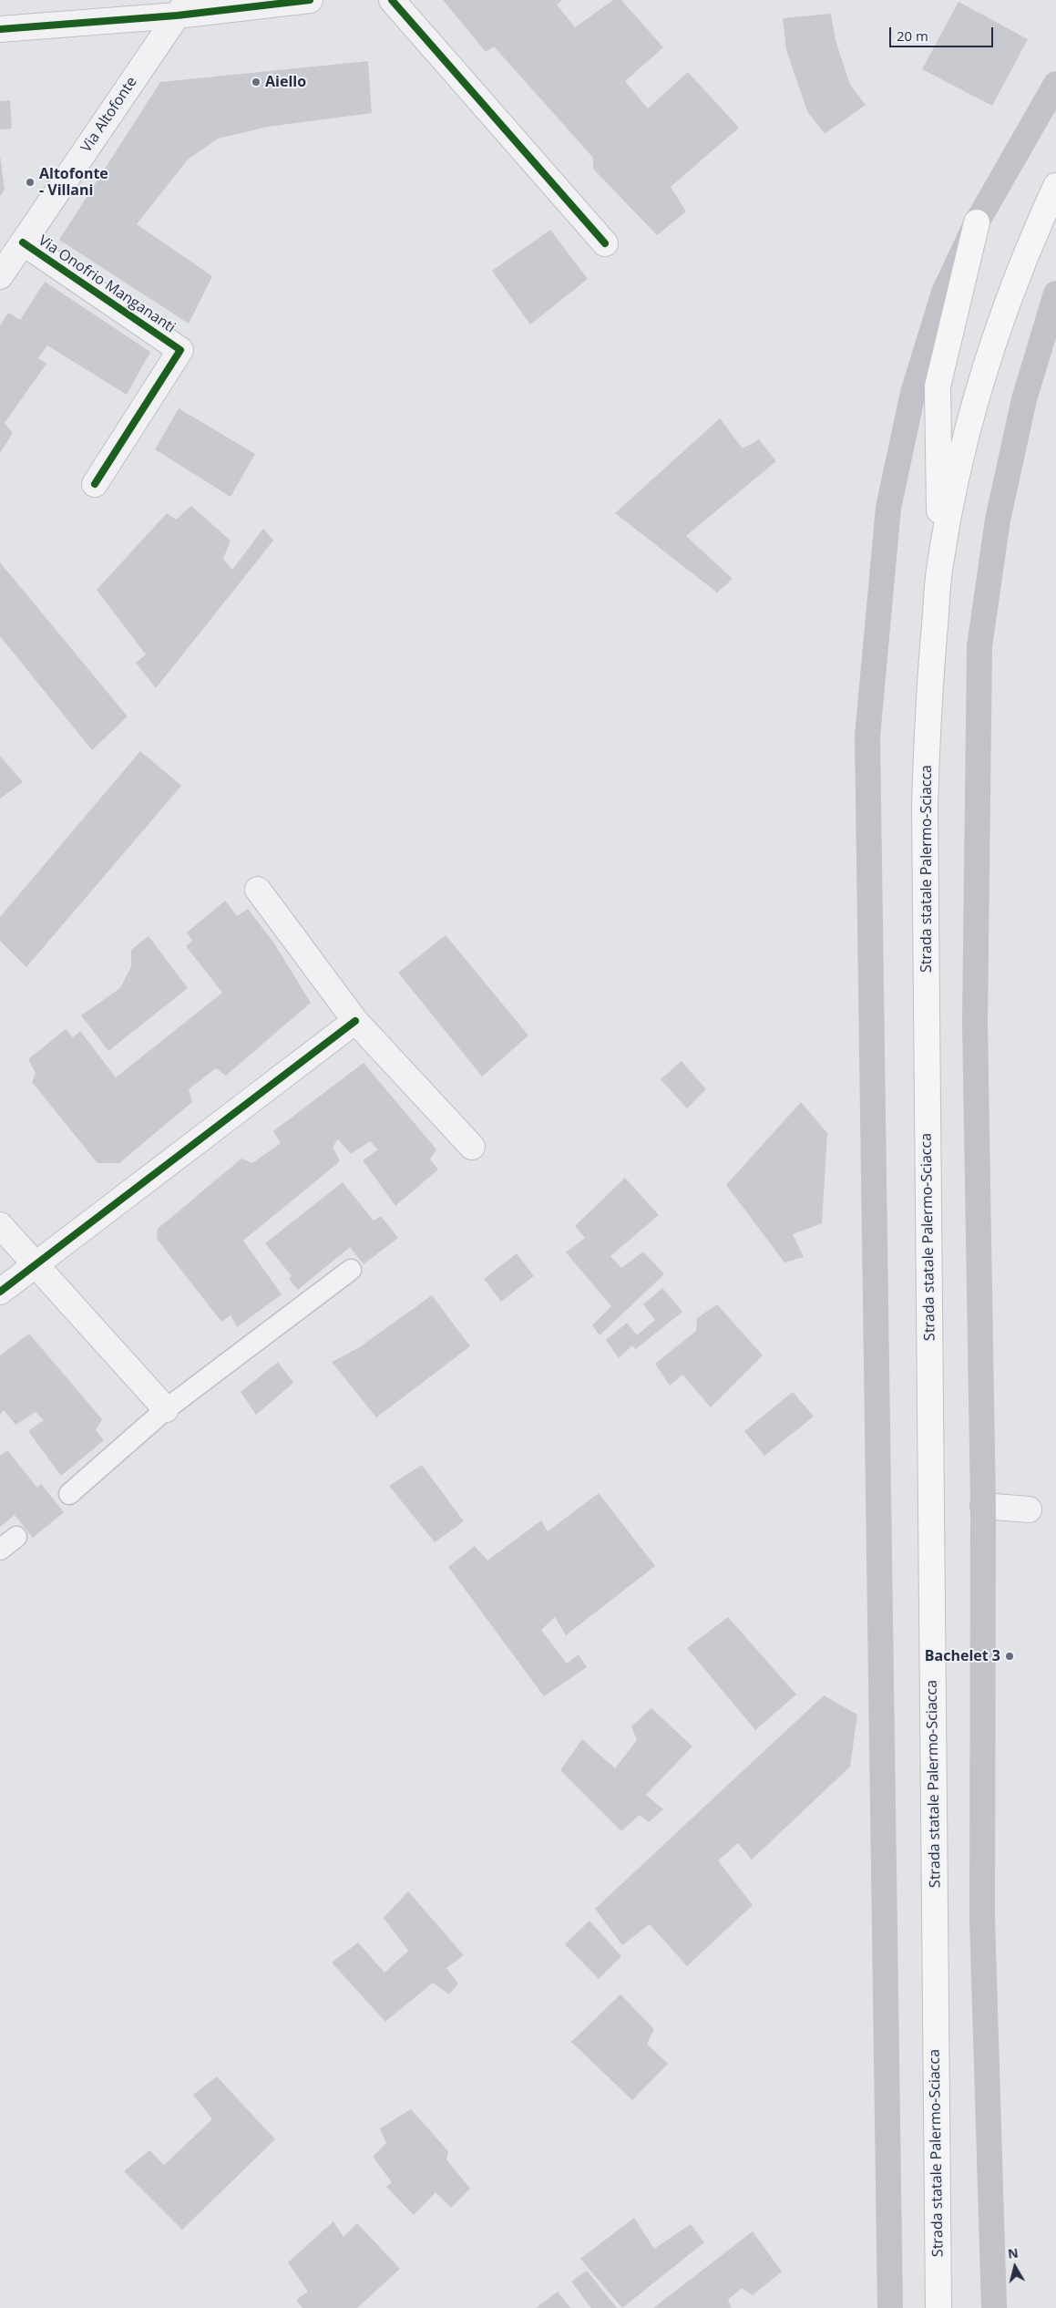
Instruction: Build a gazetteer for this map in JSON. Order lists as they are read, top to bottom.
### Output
{
  "streets": {
    "main road": ["Strada statale Palermo-Sciacca"],
    "street": ["Via Altofonte", "Via Onofrio Mangananti"]
  },
  "crossings": [
    ["Via Altofonte", "Via Onofrio Mangananti"]
  ],
  "places": ["Aiello", "Altofonte - Villani", "Bachelet 3"],
  "scale_bar": "20 m",
  "north": "top"
}
